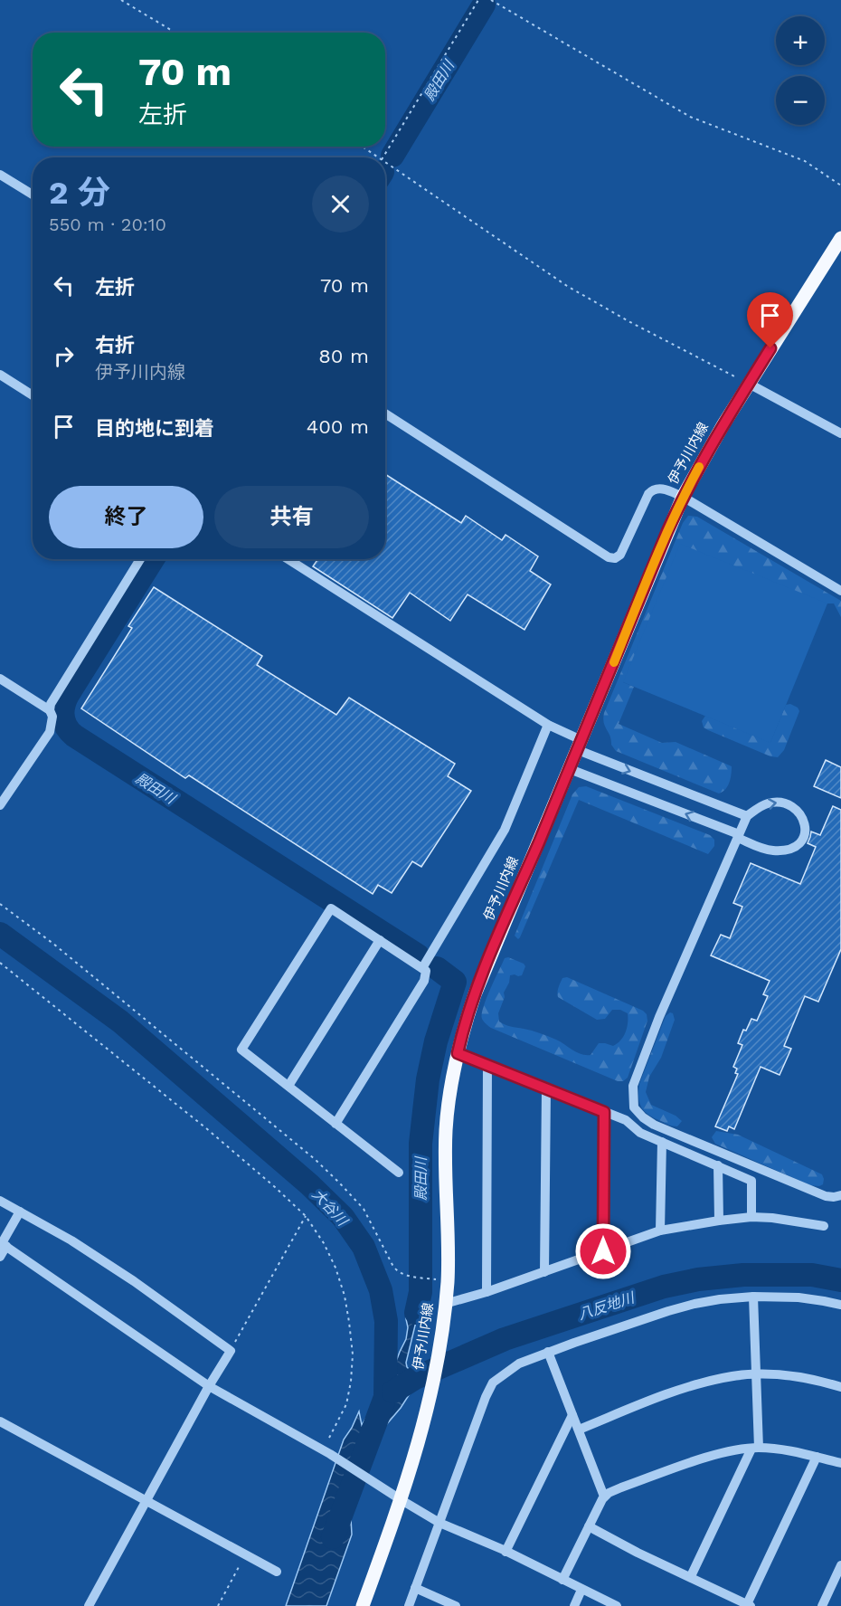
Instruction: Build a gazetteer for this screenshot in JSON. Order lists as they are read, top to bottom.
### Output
{
  "streets": {
    "main road": ["伊予川内線"]
  },
  "water": ["殿田川", "大谷川", "八反地川"],
  "page": {
    "map_buttons": ["+", "−"],
    "turn": ["70 m", "左折"],
    "heading": ["2 分", "550 m · 20:10"],
    "list": [
      {
        "name": "左折",
        "value": "70 m"
      },
      {
        "name": "右折",
        "note": "伊予川内線",
        "value": "80 m"
      },
      {
        "name": "目的地に到着",
        "value": "400 m"
      }
    ],
    "buttons": ["終了", "共有"]
  }
}
